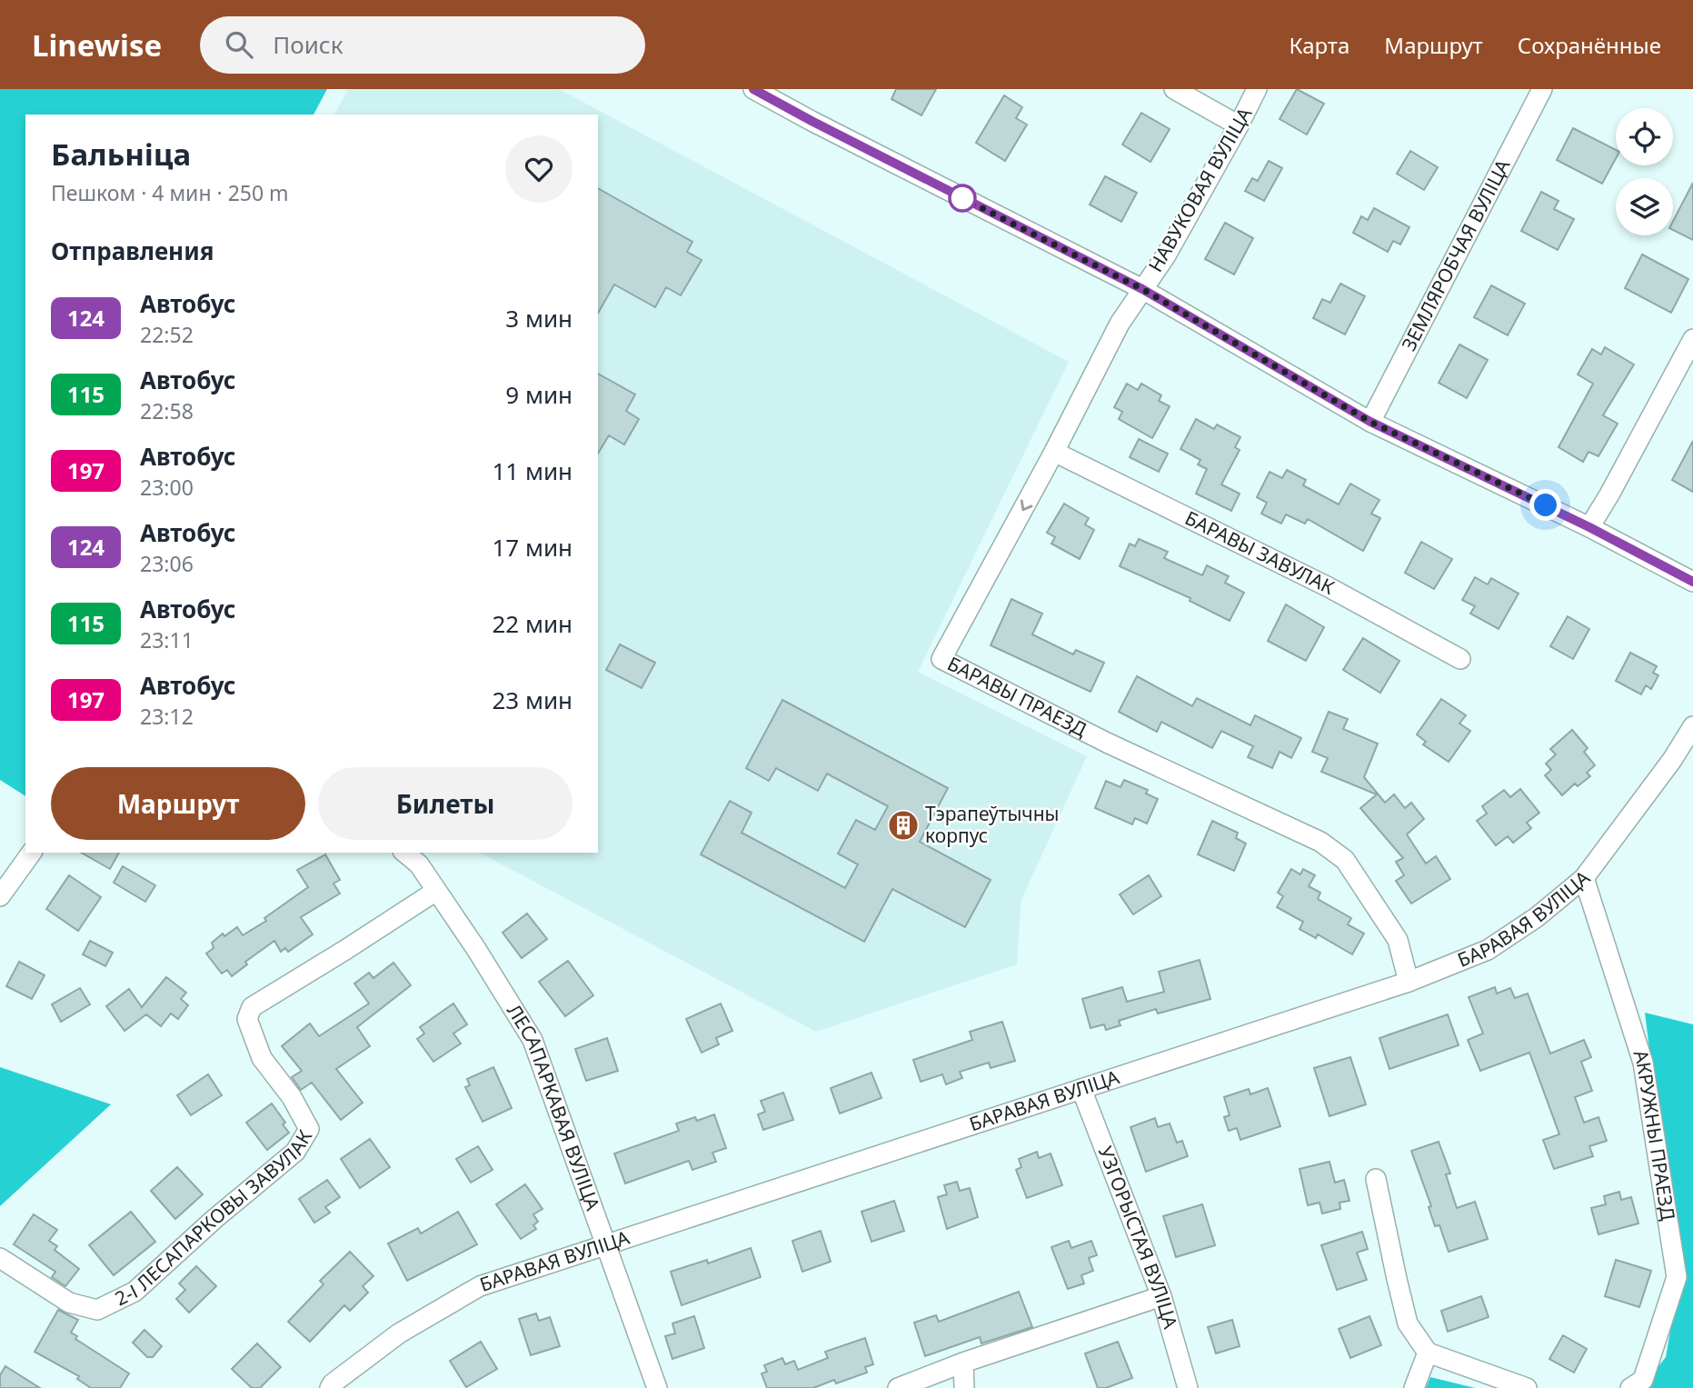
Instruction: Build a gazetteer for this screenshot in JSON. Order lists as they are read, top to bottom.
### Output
{
  "streets": {
    "street": [
      "НАВУКОВАЯ ВУЛІЦА",
      "ЗЕМЛЯРОБЧАЯ ВУЛІЦА",
      "БАРАВЫ ЗАВУЛАК",
      "БАРАВЫ ПРАЕЗД",
      "БАРАВАЯ ВУЛІЦА",
      "ЛЕСАПАРКАВАЯ ВУЛІЦА",
      "АКРУЖНЫ ПРАЕЗД",
      "2-І ЛЕСАПАРКОВЫ ЗАВУЛАК",
      "УЗГОРЫСТАЯ ВУЛІЦА"
    ]
  },
  "crossings": [
    ["НАВУКОВАЯ ВУЛІЦА", "БАРАВЫ ПРАЕЗД"],
    ["БАРАВЫ ЗАВУЛАК", "БАРАВЫ ПРАЕЗД"],
    ["БАРАВЫ ПРАЕЗД", "БАРАВАЯ ВУЛІЦА"],
    ["БАРАВАЯ ВУЛІЦА", "ЛЕСАПАРКАВАЯ ВУЛІЦА"],
    ["БАРАВАЯ ВУЛІЦА", "АКРУЖНЫ ПРАЕЗД"],
    ["БАРАВАЯ ВУЛІЦА", "УЗГОРЫСТАЯ ВУЛІЦА"],
    ["ЛЕСАПАРКАВАЯ ВУЛІЦА", "2-І ЛЕСАПАРКОВЫ ЗАВУЛАК"]
  ],
  "places": {
    "building": ["Тэрапеўтычны корпус"]
  },
  "lines": ["bus line 124"],
  "page": {
    "header": "Linewise",
    "search": "Поиск",
    "nav": ["Карта", "Маршрут", "Сохранённые"],
    "heading": [
      ["Бальніца", "Пешком · 4 мин · 250 m"],
      "Отправления"
    ],
    "list": [
      {
        "mark": "124",
        "name": "Автобус",
        "note": "22:52",
        "value": "3 мин"
      },
      {
        "mark": "115",
        "name": "Автобус",
        "note": "22:58",
        "value": "9 мин"
      },
      {
        "mark": "197",
        "name": "Автобус",
        "note": "23:00",
        "value": "11 мин"
      },
      {
        "mark": "124",
        "name": "Автобус",
        "note": "23:06",
        "value": "17 мин"
      },
      {
        "mark": "115",
        "name": "Автобус",
        "note": "23:11",
        "value": "22 мин"
      },
      {
        "mark": "197",
        "name": "Автобус",
        "note": "23:12",
        "value": "23 мин"
      }
    ],
    "buttons": ["Маршрут", "Билеты"]
  }
}
